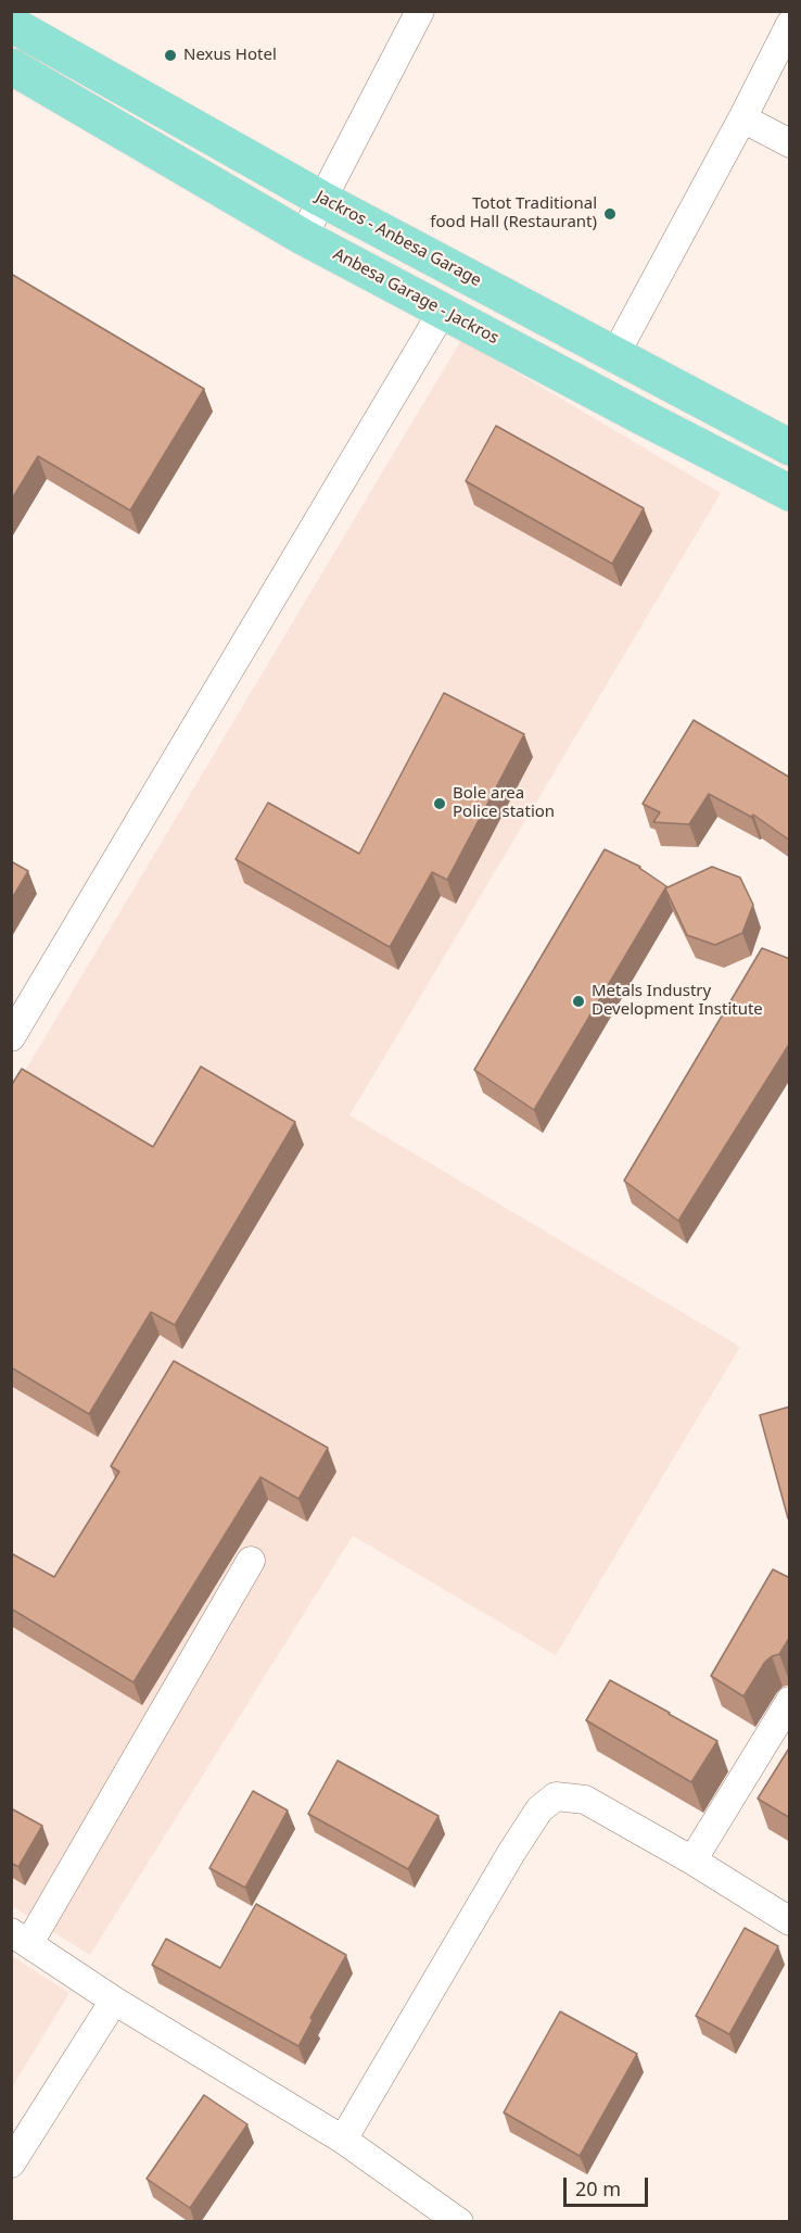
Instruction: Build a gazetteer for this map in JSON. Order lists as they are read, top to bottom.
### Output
{
  "streets": {
    "main road": ["Jackros - Anbesa Garage", "Anbesa Garage - Jackros"]
  },
  "places": [
    "Nexus Hotel",
    "Totot Traditional food Hall (Restaurant)",
    "Bole area Police station",
    "Metals Industry Development Institute"
  ],
  "scale_bar": "20 m"
}
